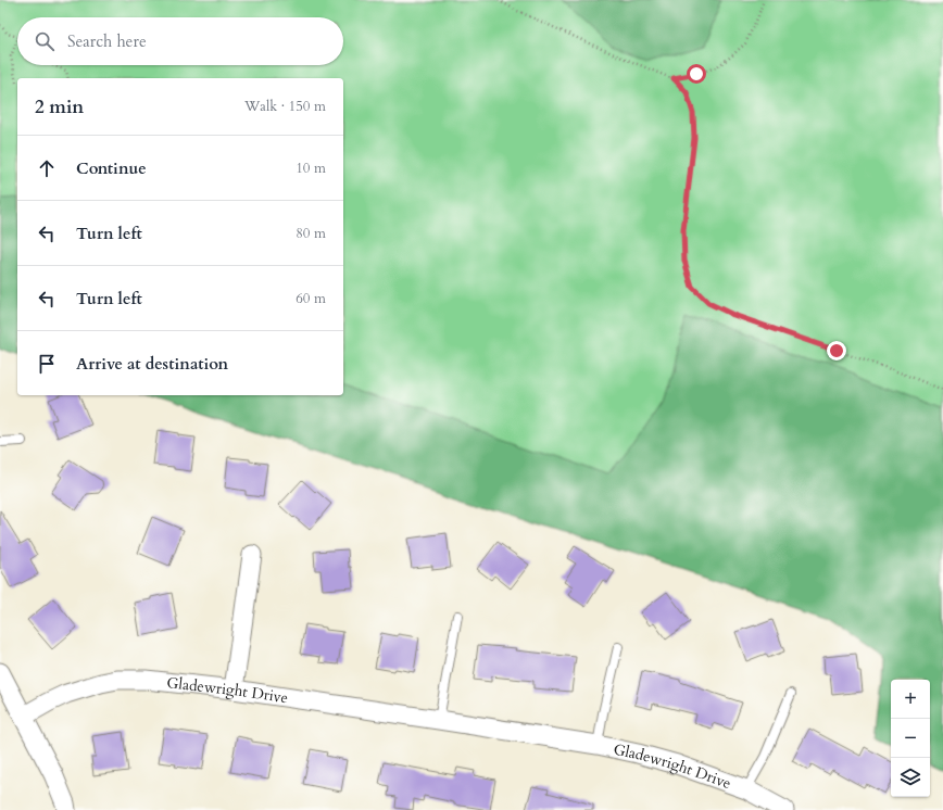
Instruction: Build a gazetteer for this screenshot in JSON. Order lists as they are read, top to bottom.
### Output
{
  "streets": {
    "street": ["Gladewright Drive"]
  },
  "page": {
    "search": "Search here",
    "heading": ["2 min", "Walk · 150 m"],
    "list": [
      ["Continue", "10 m"],
      ["Turn left", "80 m"],
      ["Turn left", "60 m"],
      "Arrive at destination"
    ],
    "map_buttons": ["+", "−"]
  }
}
